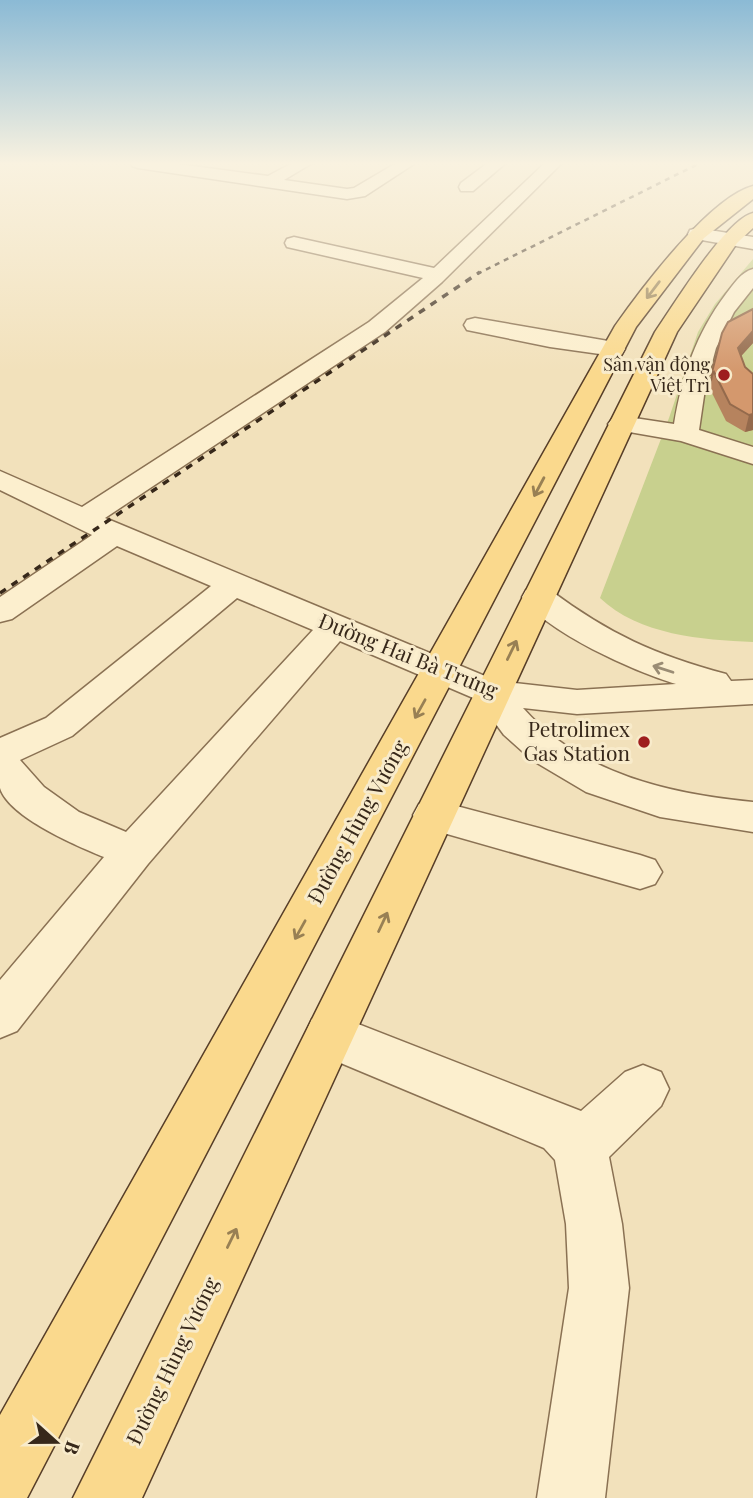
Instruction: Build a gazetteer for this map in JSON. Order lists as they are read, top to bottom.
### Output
{
  "streets": {
    "main road": ["Đường Hùng Vương"],
    "street": ["Đường Hai Bà Trưng"]
  },
  "crossings": [
    ["Đường Hai Bà Trưng", "Đường Hùng Vương"]
  ],
  "places": ["Sân vận động Việt Trì", "Petrolimex Gas Station"],
  "north": "right"
}
